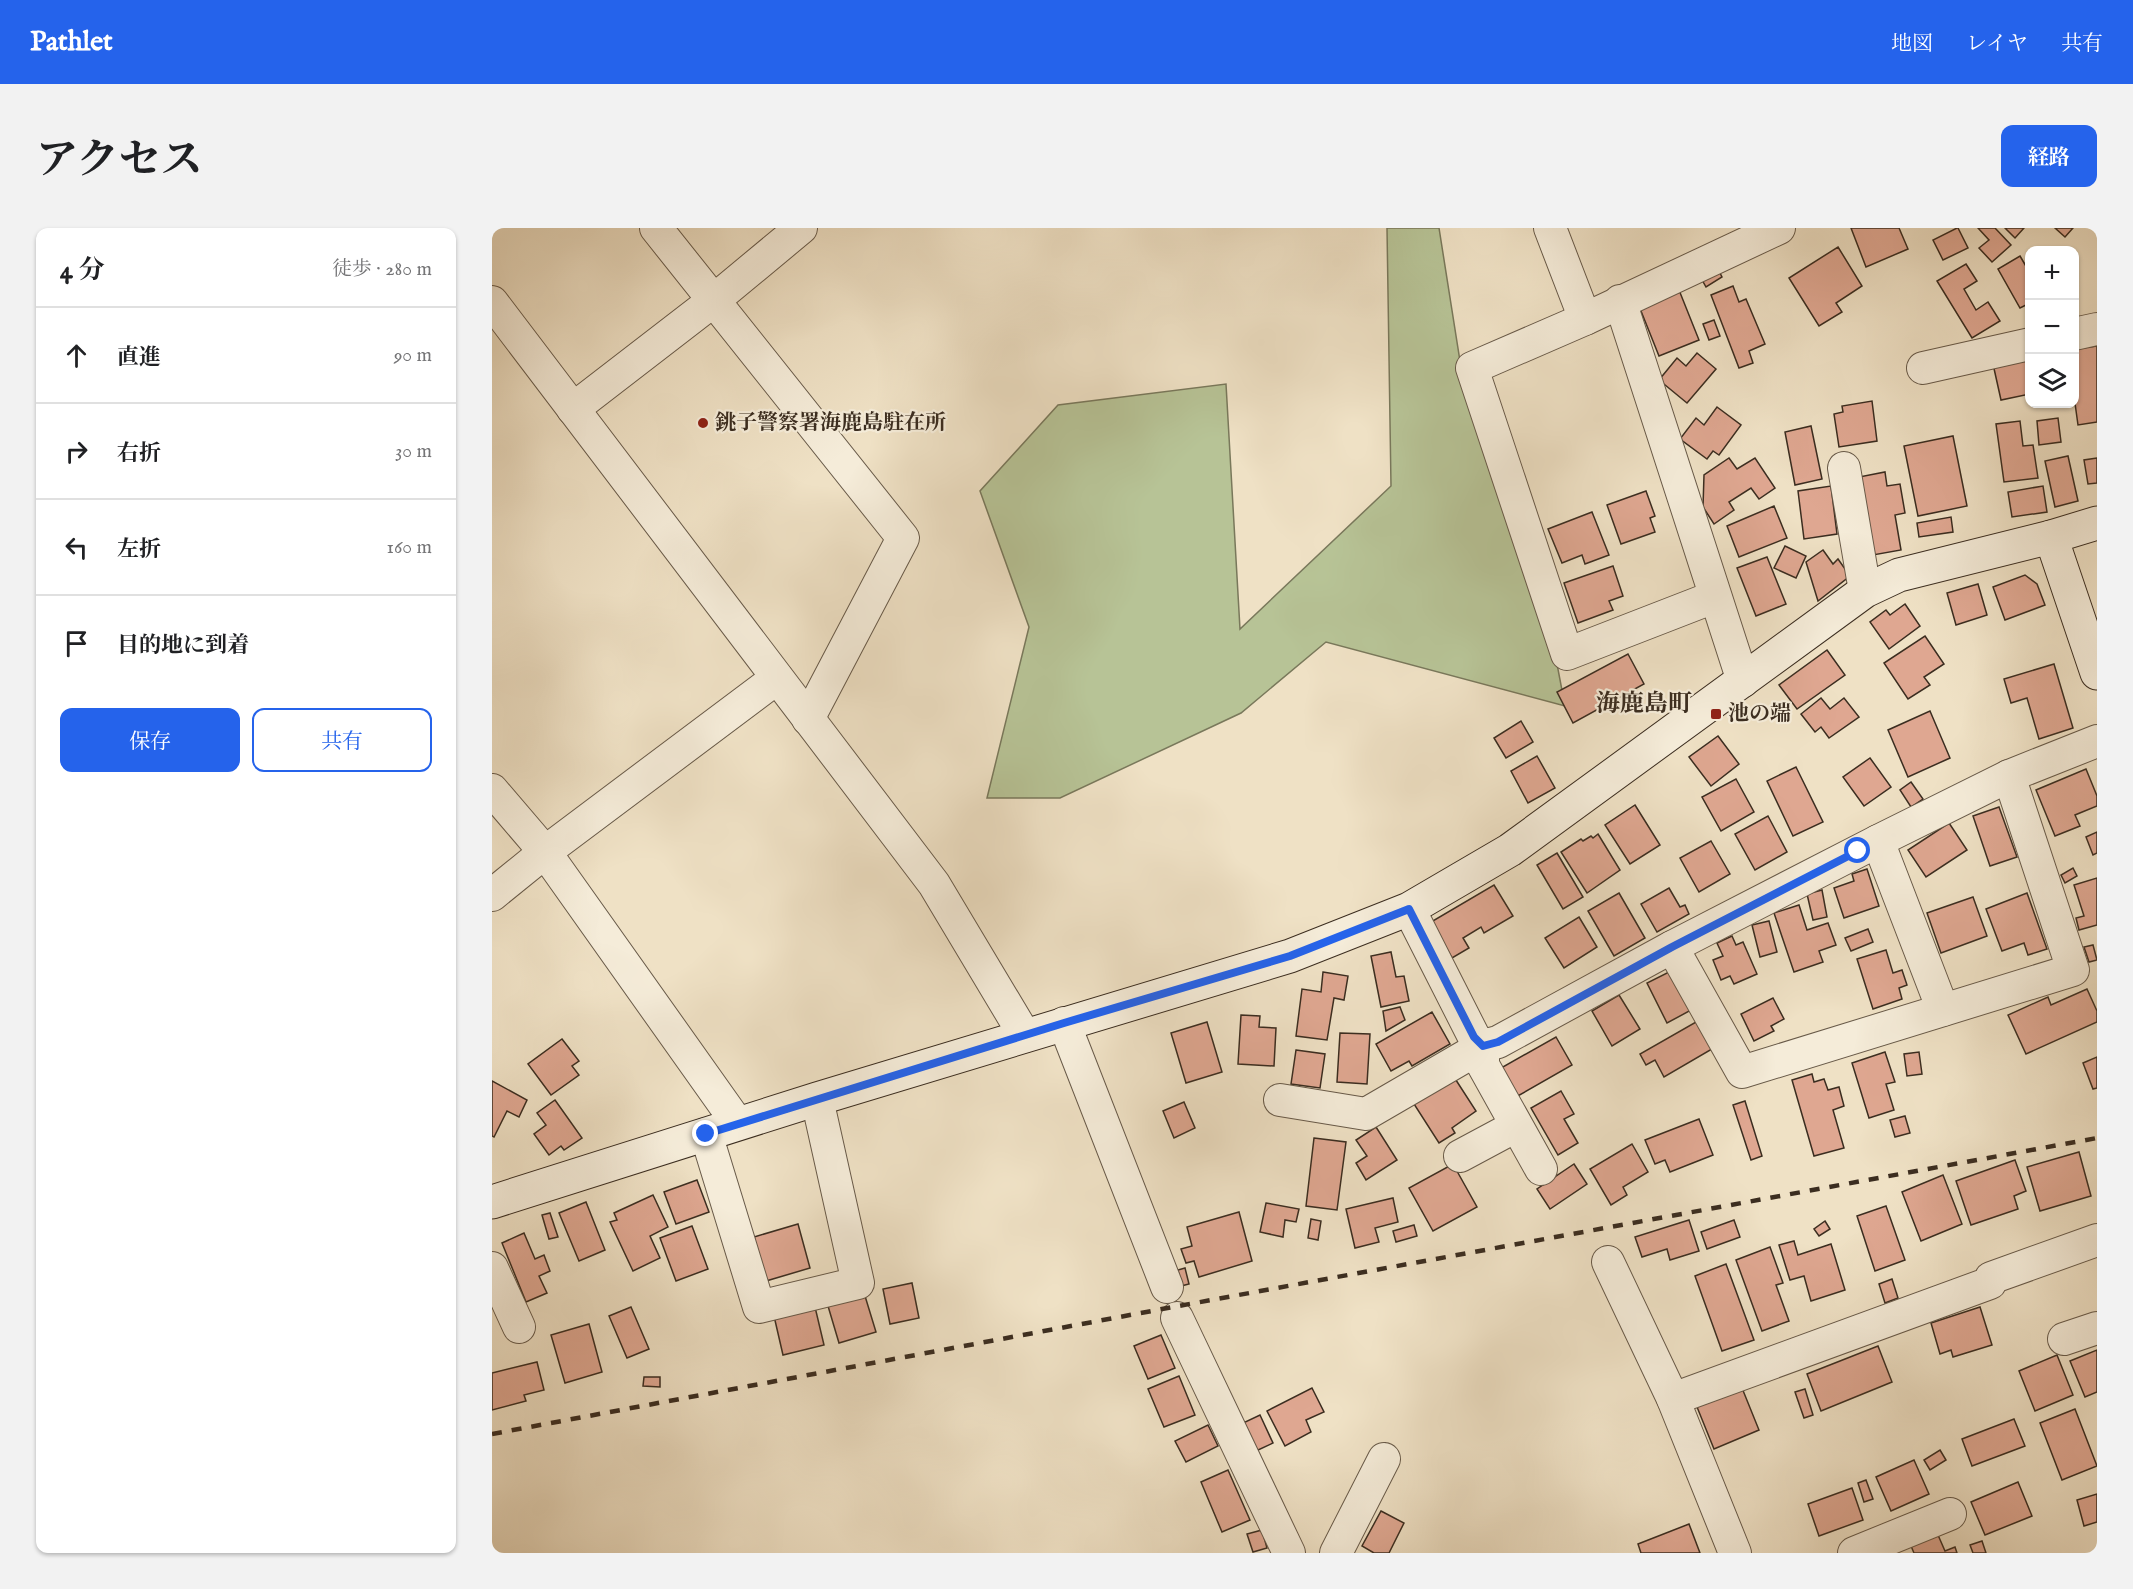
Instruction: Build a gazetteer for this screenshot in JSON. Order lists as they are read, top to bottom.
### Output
{
  "districts": ["海鹿島町"],
  "places": {
    "other": ["銚子警察署海鹿島駐在所"],
    "transit": ["池の端"]
  },
  "page": {
    "header": "Pathlet",
    "nav": ["地図", "レイヤ", "共有"],
    "title": "アクセス",
    "buttons": [
      "経路",
      ["保存", "共有"]
    ],
    "heading": ["4 分", "徒歩 · 280 m"],
    "map_buttons": ["+", "−"],
    "list": [
      ["直進", "90 m"],
      ["右折", "30 m"],
      ["左折", "160 m"],
      "目的地に到着"
    ]
  }
}
